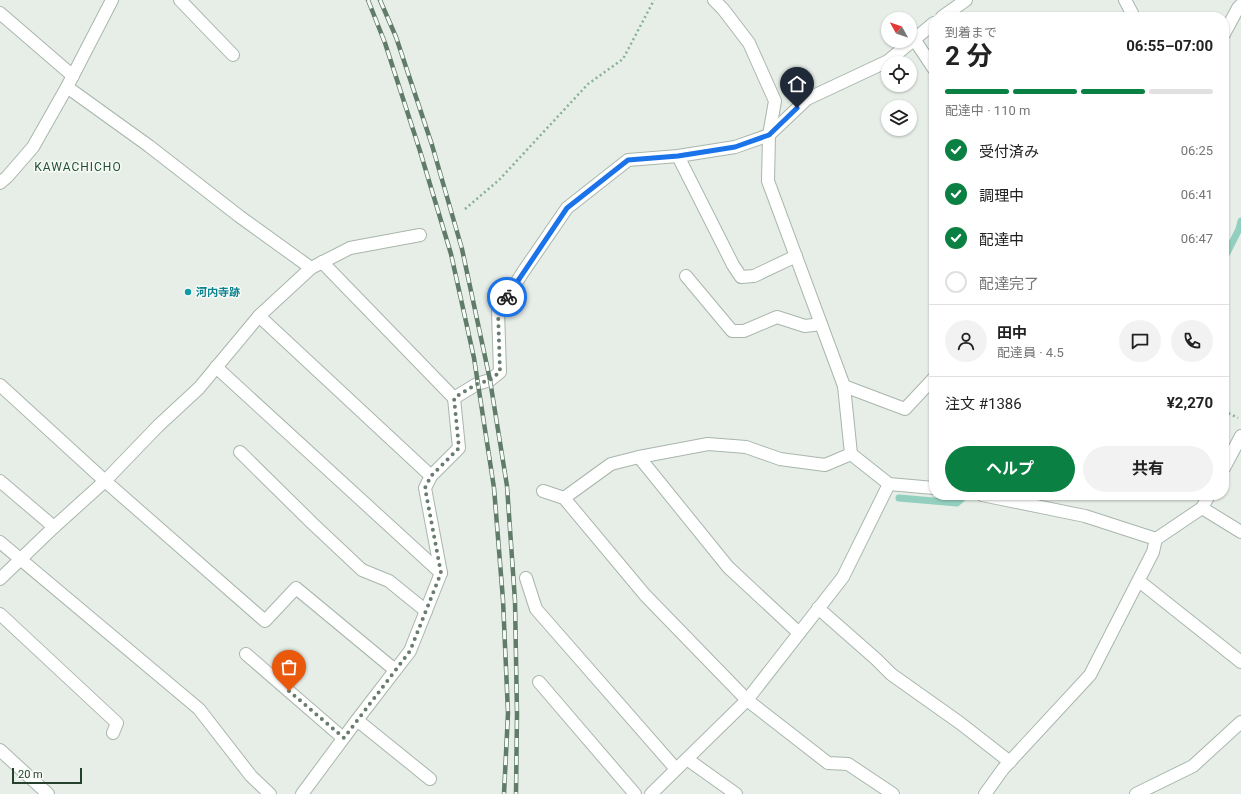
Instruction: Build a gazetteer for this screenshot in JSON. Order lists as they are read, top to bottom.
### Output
{
  "districts": ["KAWACHICHO"],
  "places": ["河内寺跡"],
  "scale_bar": "20 m",
  "north": "top left",
  "page": {
    "heading": ["2 分", "到着まで", "06:55–07:00"],
    "panel": [
      "田中",
      "配達員 · 4.5",
      "注文 #1386",
      "¥2,270"
    ],
    "bar": "配達中 · 110 m",
    "list": [
      ["受付済み", "06:25"],
      ["調理中", "06:41"],
      ["配達中", "06:47"],
      "配達完了"
    ],
    "buttons": ["ヘルプ", "共有"],
    "scale": "20 m"
  }
}
